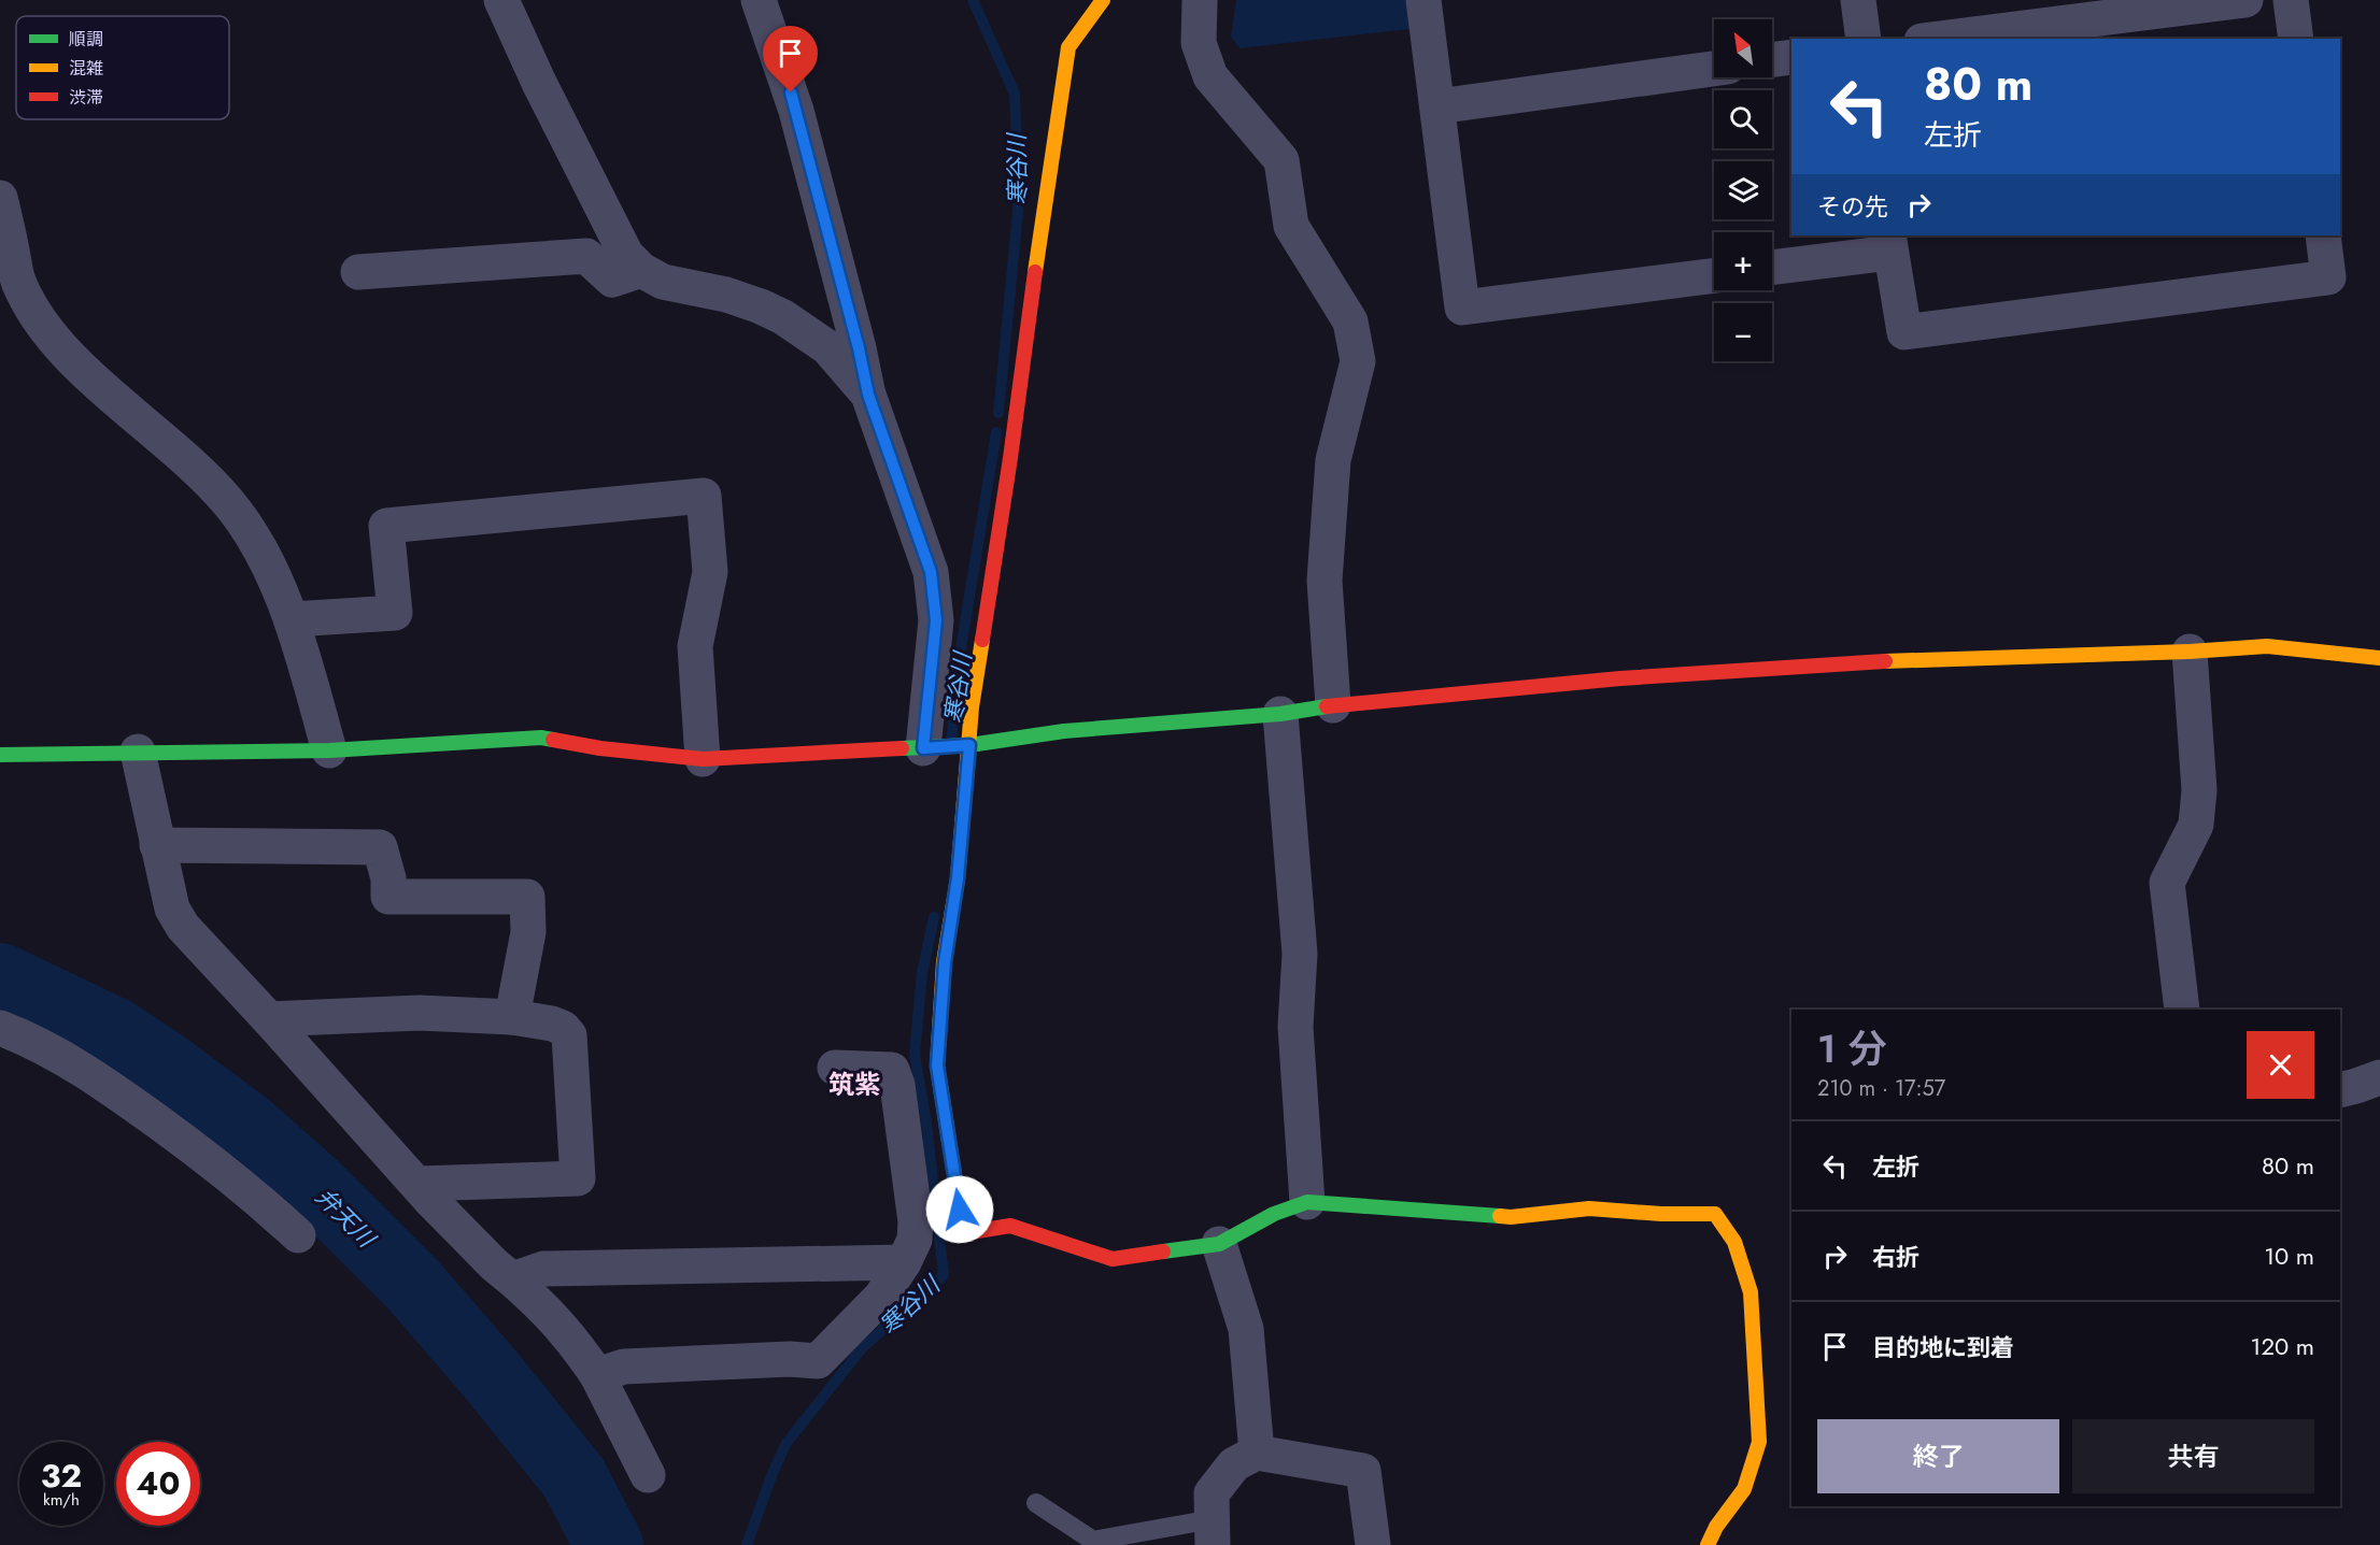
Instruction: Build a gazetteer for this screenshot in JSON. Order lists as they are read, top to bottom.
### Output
{
  "districts": ["筑紫"],
  "water": ["寒谷川", "弁天川"],
  "legend": ["順調", "混雑", "渋滞"],
  "north": "top left",
  "page": {
    "map_buttons": ["+", "−"],
    "turn": ["80 m", "左折"],
    "then": "その先",
    "heading": ["1 分", "210 m · 17:57"],
    "list": [
      {
        "name": "左折",
        "value": "80 m"
      },
      {
        "name": "右折",
        "value": "10 m"
      },
      {
        "name": "目的地に到着",
        "value": "120 m"
      }
    ],
    "buttons": ["終了", "共有"],
    "speed": "32 km/h",
    "limit": "40"
  }
}
